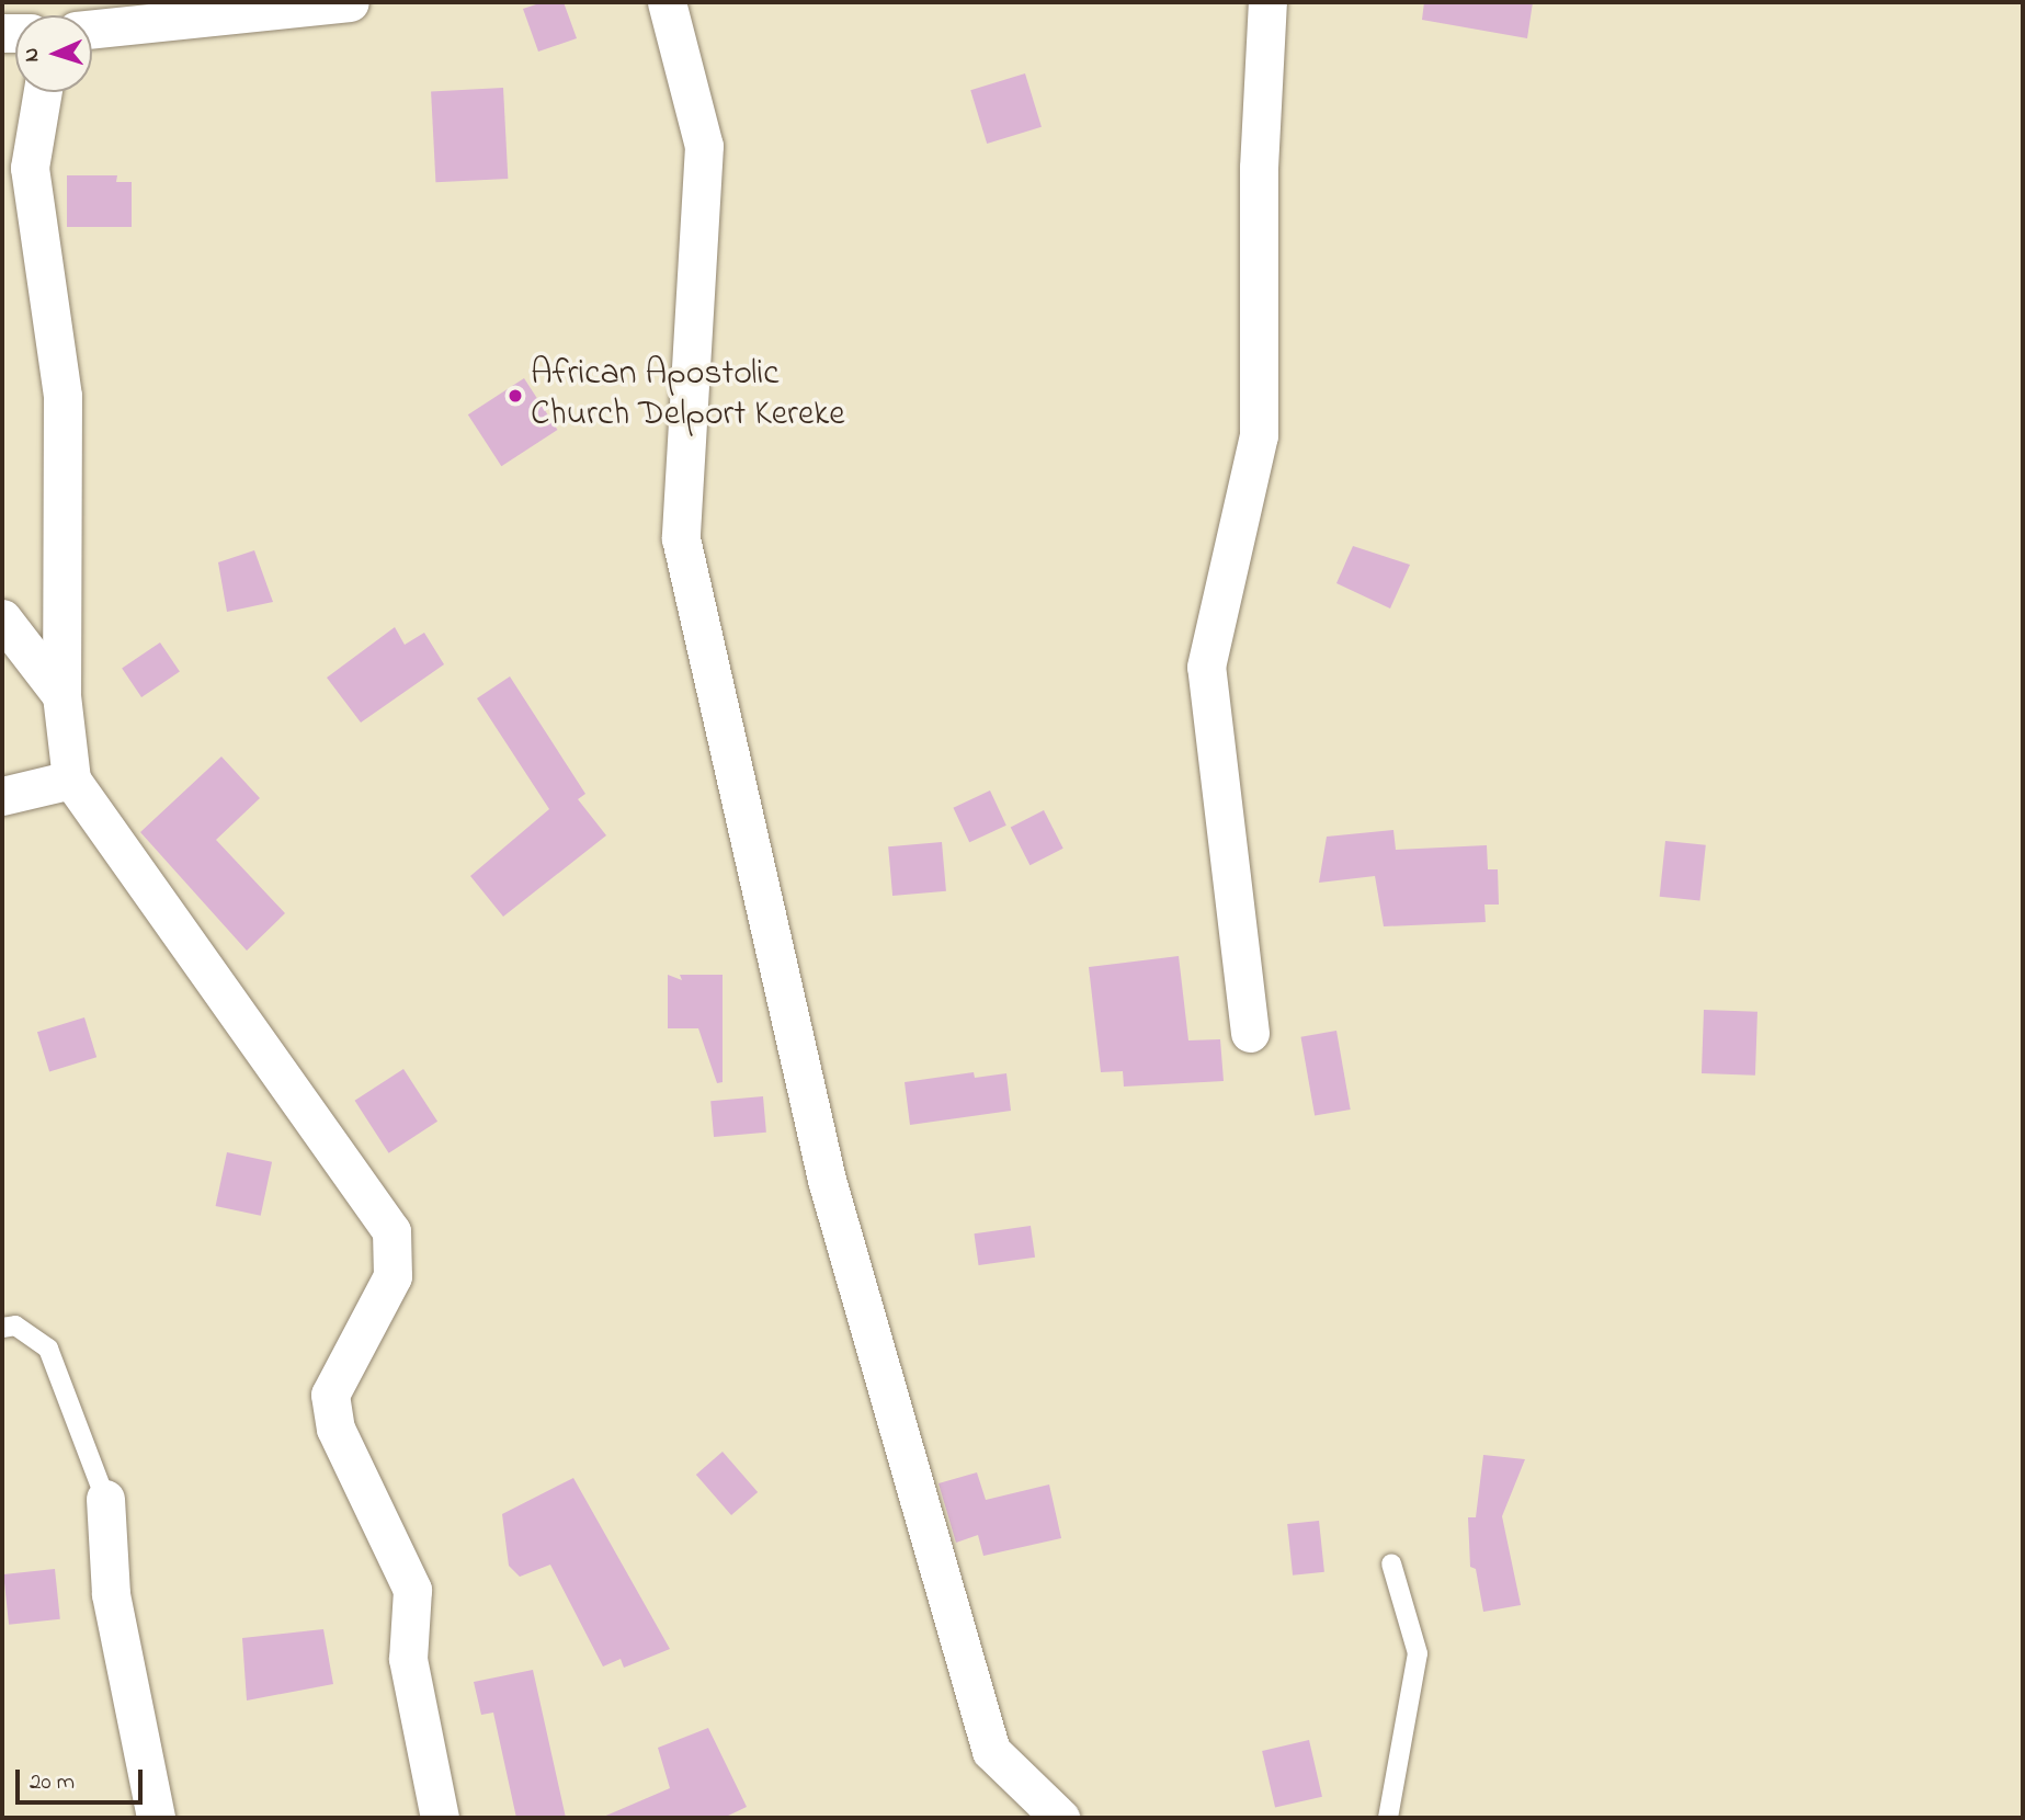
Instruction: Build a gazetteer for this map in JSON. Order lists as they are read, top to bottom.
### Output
{
  "places": ["African Apostolic Church Delport Kereke"],
  "scale_bar": "20 m",
  "north": "left"
}
